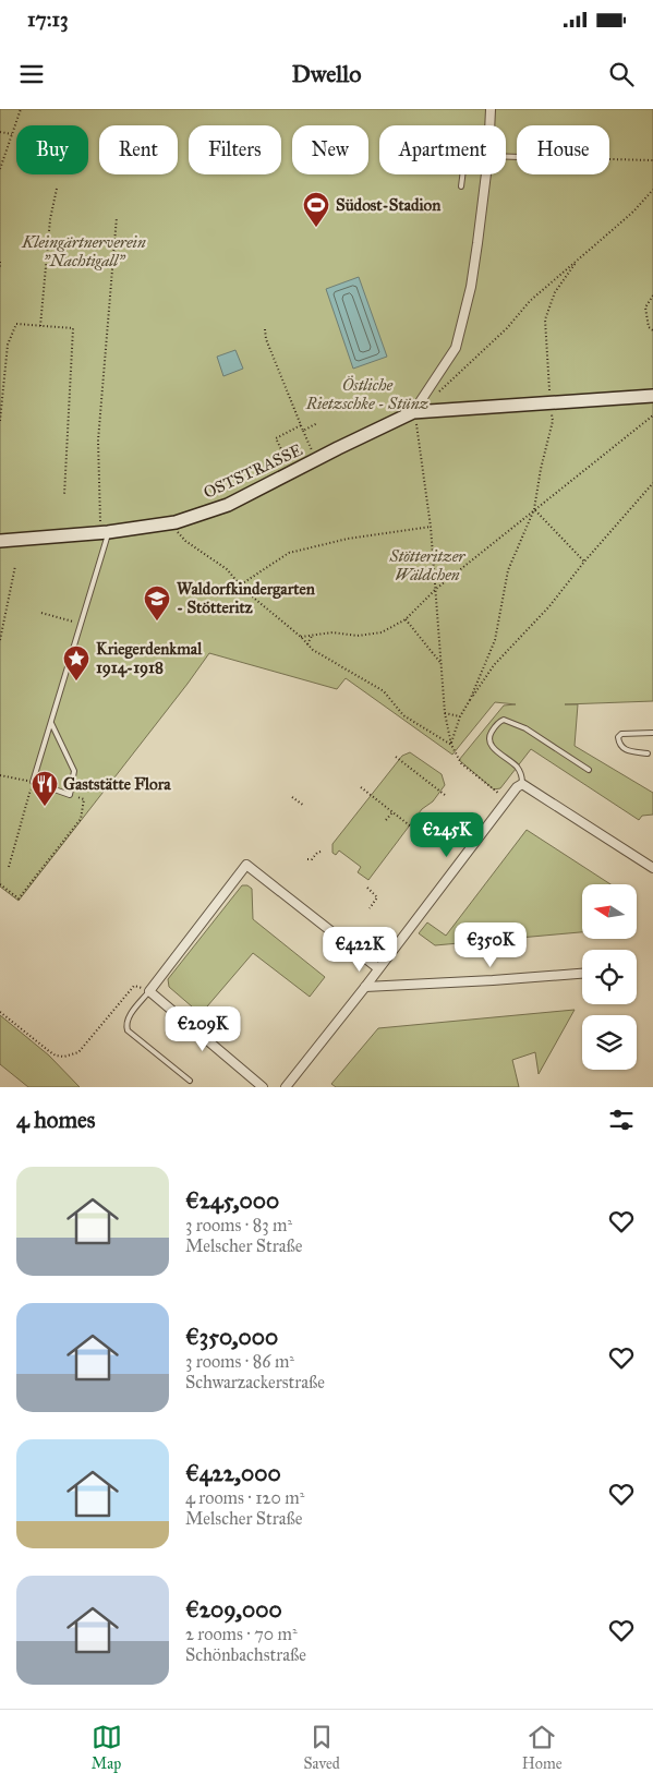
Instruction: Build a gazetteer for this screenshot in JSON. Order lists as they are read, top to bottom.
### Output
{
  "streets": {
    "street": ["OSTSTRASSE"]
  },
  "parks": ["Kleingärtnerverein \"Nachtigall\"", "Östliche Rietzschke - Stünz", "Stötteritzer Wäldchen"],
  "places": {
    "sports": ["Südost-Stadion"],
    "school or university": ["Waldorfkindergarten - Stötteritz"],
    "place": ["Kriegerdenkmal 1914-1918"],
    "restaurant": ["Gaststätte Flora"]
  },
  "north": "left",
  "page": {
    "status": "17:13",
    "header": "Dwello",
    "chip": [
      "Buy",
      "Rent",
      "Filters",
      "New",
      "Apartment",
      "House"
    ],
    "price": [
      "€245K",
      "€350K",
      "€422K",
      "€209K"
    ],
    "heading": "4 homes",
    "list": [
      {
        "name": "€245,000",
        "note": "3 rooms · 83 m² · Melscher Straße"
      },
      {
        "name": "€350,000",
        "note": "3 rooms · 86 m² · Schwarzackerstraße"
      },
      {
        "name": "€422,000",
        "note": "4 rooms · 120 m² · Melscher Straße"
      },
      {
        "name": "€209,000",
        "note": "2 rooms · 70 m² · Schönbachstraße"
      }
    ],
    "tabs": ["Map", "Saved", "Home"]
  }
}
